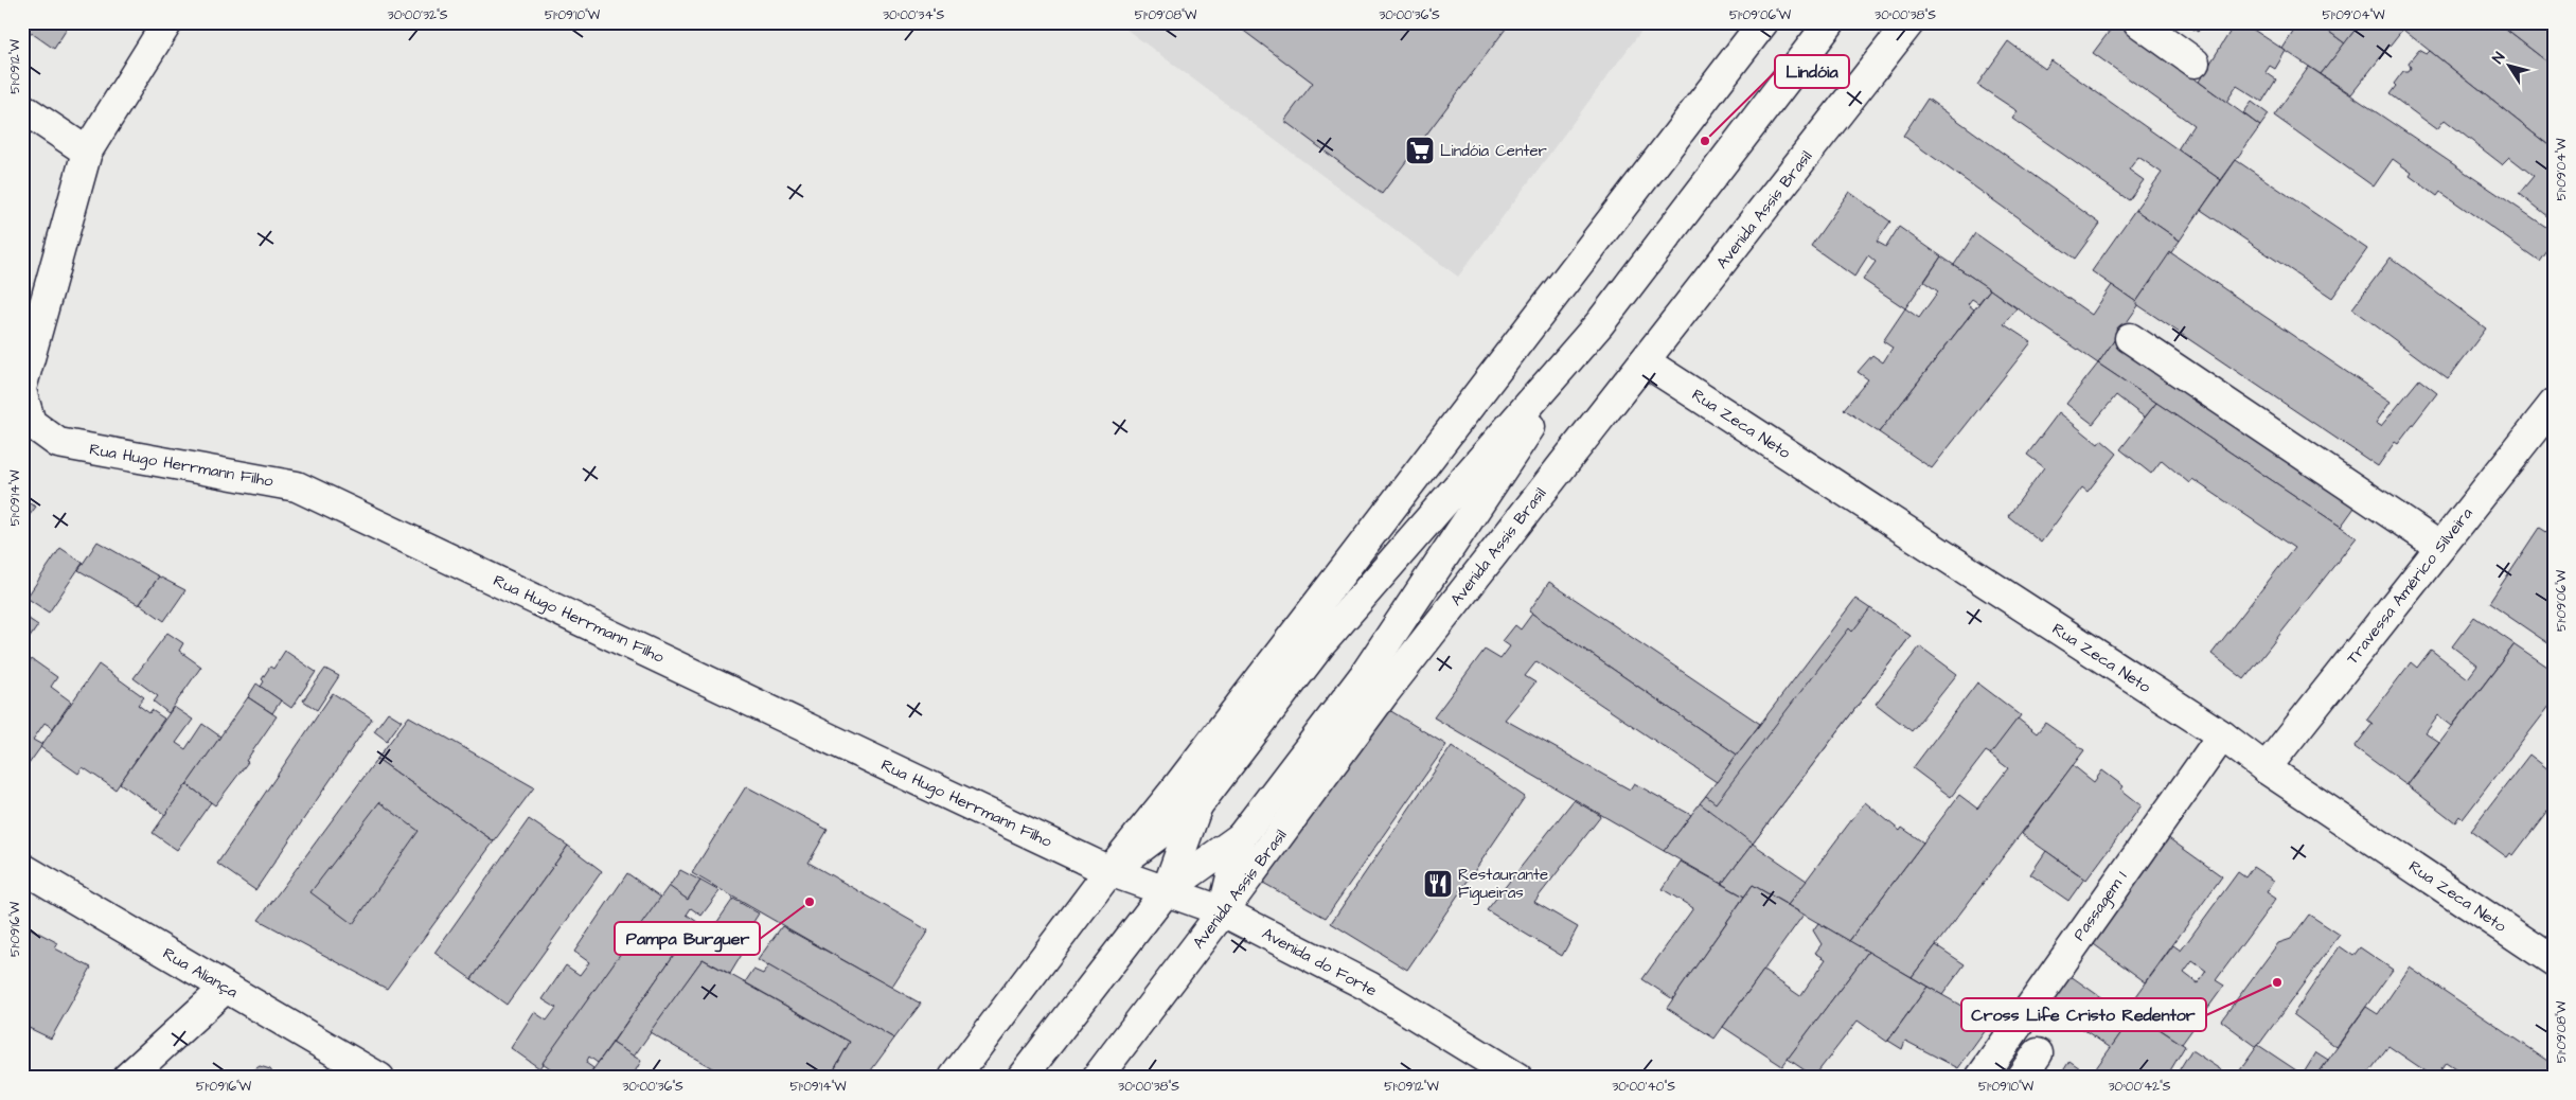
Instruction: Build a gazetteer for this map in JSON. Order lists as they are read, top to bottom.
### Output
{
  "streets": {
    "street": [
      "Avenida Assis Brasil",
      "Rua Zeca Neto",
      "Rua Hugo Herrmann Filho",
      "Travessa Américo Silveira",
      "Passagem 1",
      "Avenida do Forte",
      "Rua Aliança"
    ]
  },
  "crossings": [
    ["Avenida Assis Brasil", "Rua Zeca Neto"],
    ["Avenida Assis Brasil", "Avenida do Forte"],
    ["Rua Zeca Neto", "Travessa Américo Silveira"],
    ["Rua Zeca Neto", "Passagem 1"],
    ["Rua Hugo Herrmann Filho", "Avenida do Forte"]
  ],
  "places": {
    "other": ["Lindóia", "Pampa Burguer", "Cross Life Cristo Redentor"],
    "supermarket": ["Lindóia Center"],
    "restaurant": ["Restaurante Figueiras"]
  },
  "north": "top left",
  "coordinates": [
    "30°00'32\"S",
    "51°09'10\"W",
    "30°00'34\"S",
    "51°09'08\"W",
    "30°00'36\"S",
    "51°09'06\"W",
    "30°00'38\"S",
    "51°09'04\"W",
    "51°09'12\"W",
    "51°09'14\"W",
    "51°09'16\"W",
    "30°00'40\"S",
    "30°00'42\"S"
  ]
}
